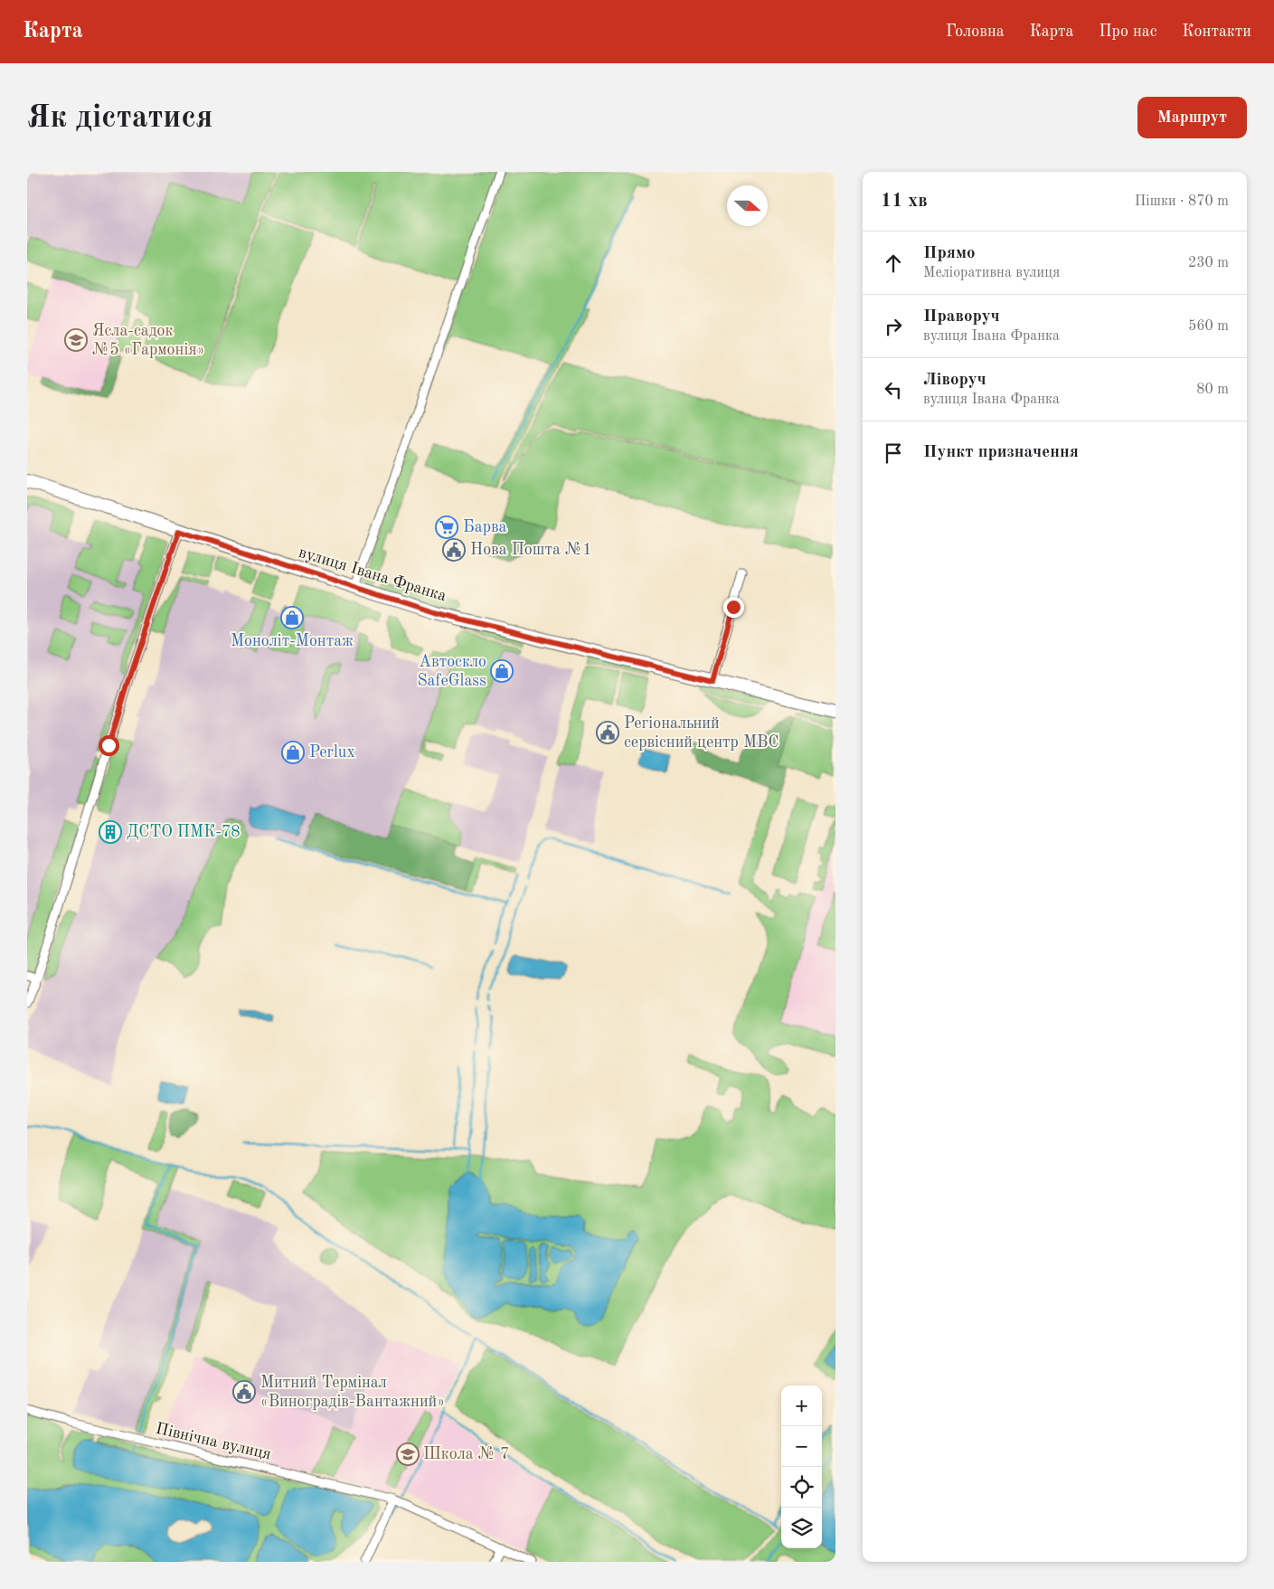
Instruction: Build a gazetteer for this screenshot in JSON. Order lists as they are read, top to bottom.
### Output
{
  "streets": {
    "main road": ["вулиця Івана Франка"],
    "street": ["Північна вулиця"]
  },
  "places": {
    "school or university": ["Ясла-садок №5 «Гармонія»", "Школа № 7"],
    "supermarket": ["Барва"],
    "public building": ["Нова Пошта №1", "Регіональний сервісний центр МВС", "Митний Термінал «Виноградів-Вантажний»"],
    "shop": ["Моноліт-Монтаж", "Автоскло SafeGlass", "Perlux"],
    "building": ["ДСТО ПМК-78"]
  },
  "north": "right",
  "page": {
    "header": "Карта",
    "nav": [
      "Головна",
      "Карта",
      "Про нас",
      "Контакти"
    ],
    "buttons": "Маршрут",
    "title": "Як дістатися",
    "heading": ["11 хв", "Пішки · 870 m"],
    "list": [
      ["Прямо", "Меліоративна вулиця", "230 m"],
      ["Праворуч", "вулиця Івана Франка", "560 m"],
      ["Ліворуч", "вулиця Івана Франка", "80 m"],
      "Пункт призначення"
    ],
    "map_buttons": ["+", "−"]
  }
}
